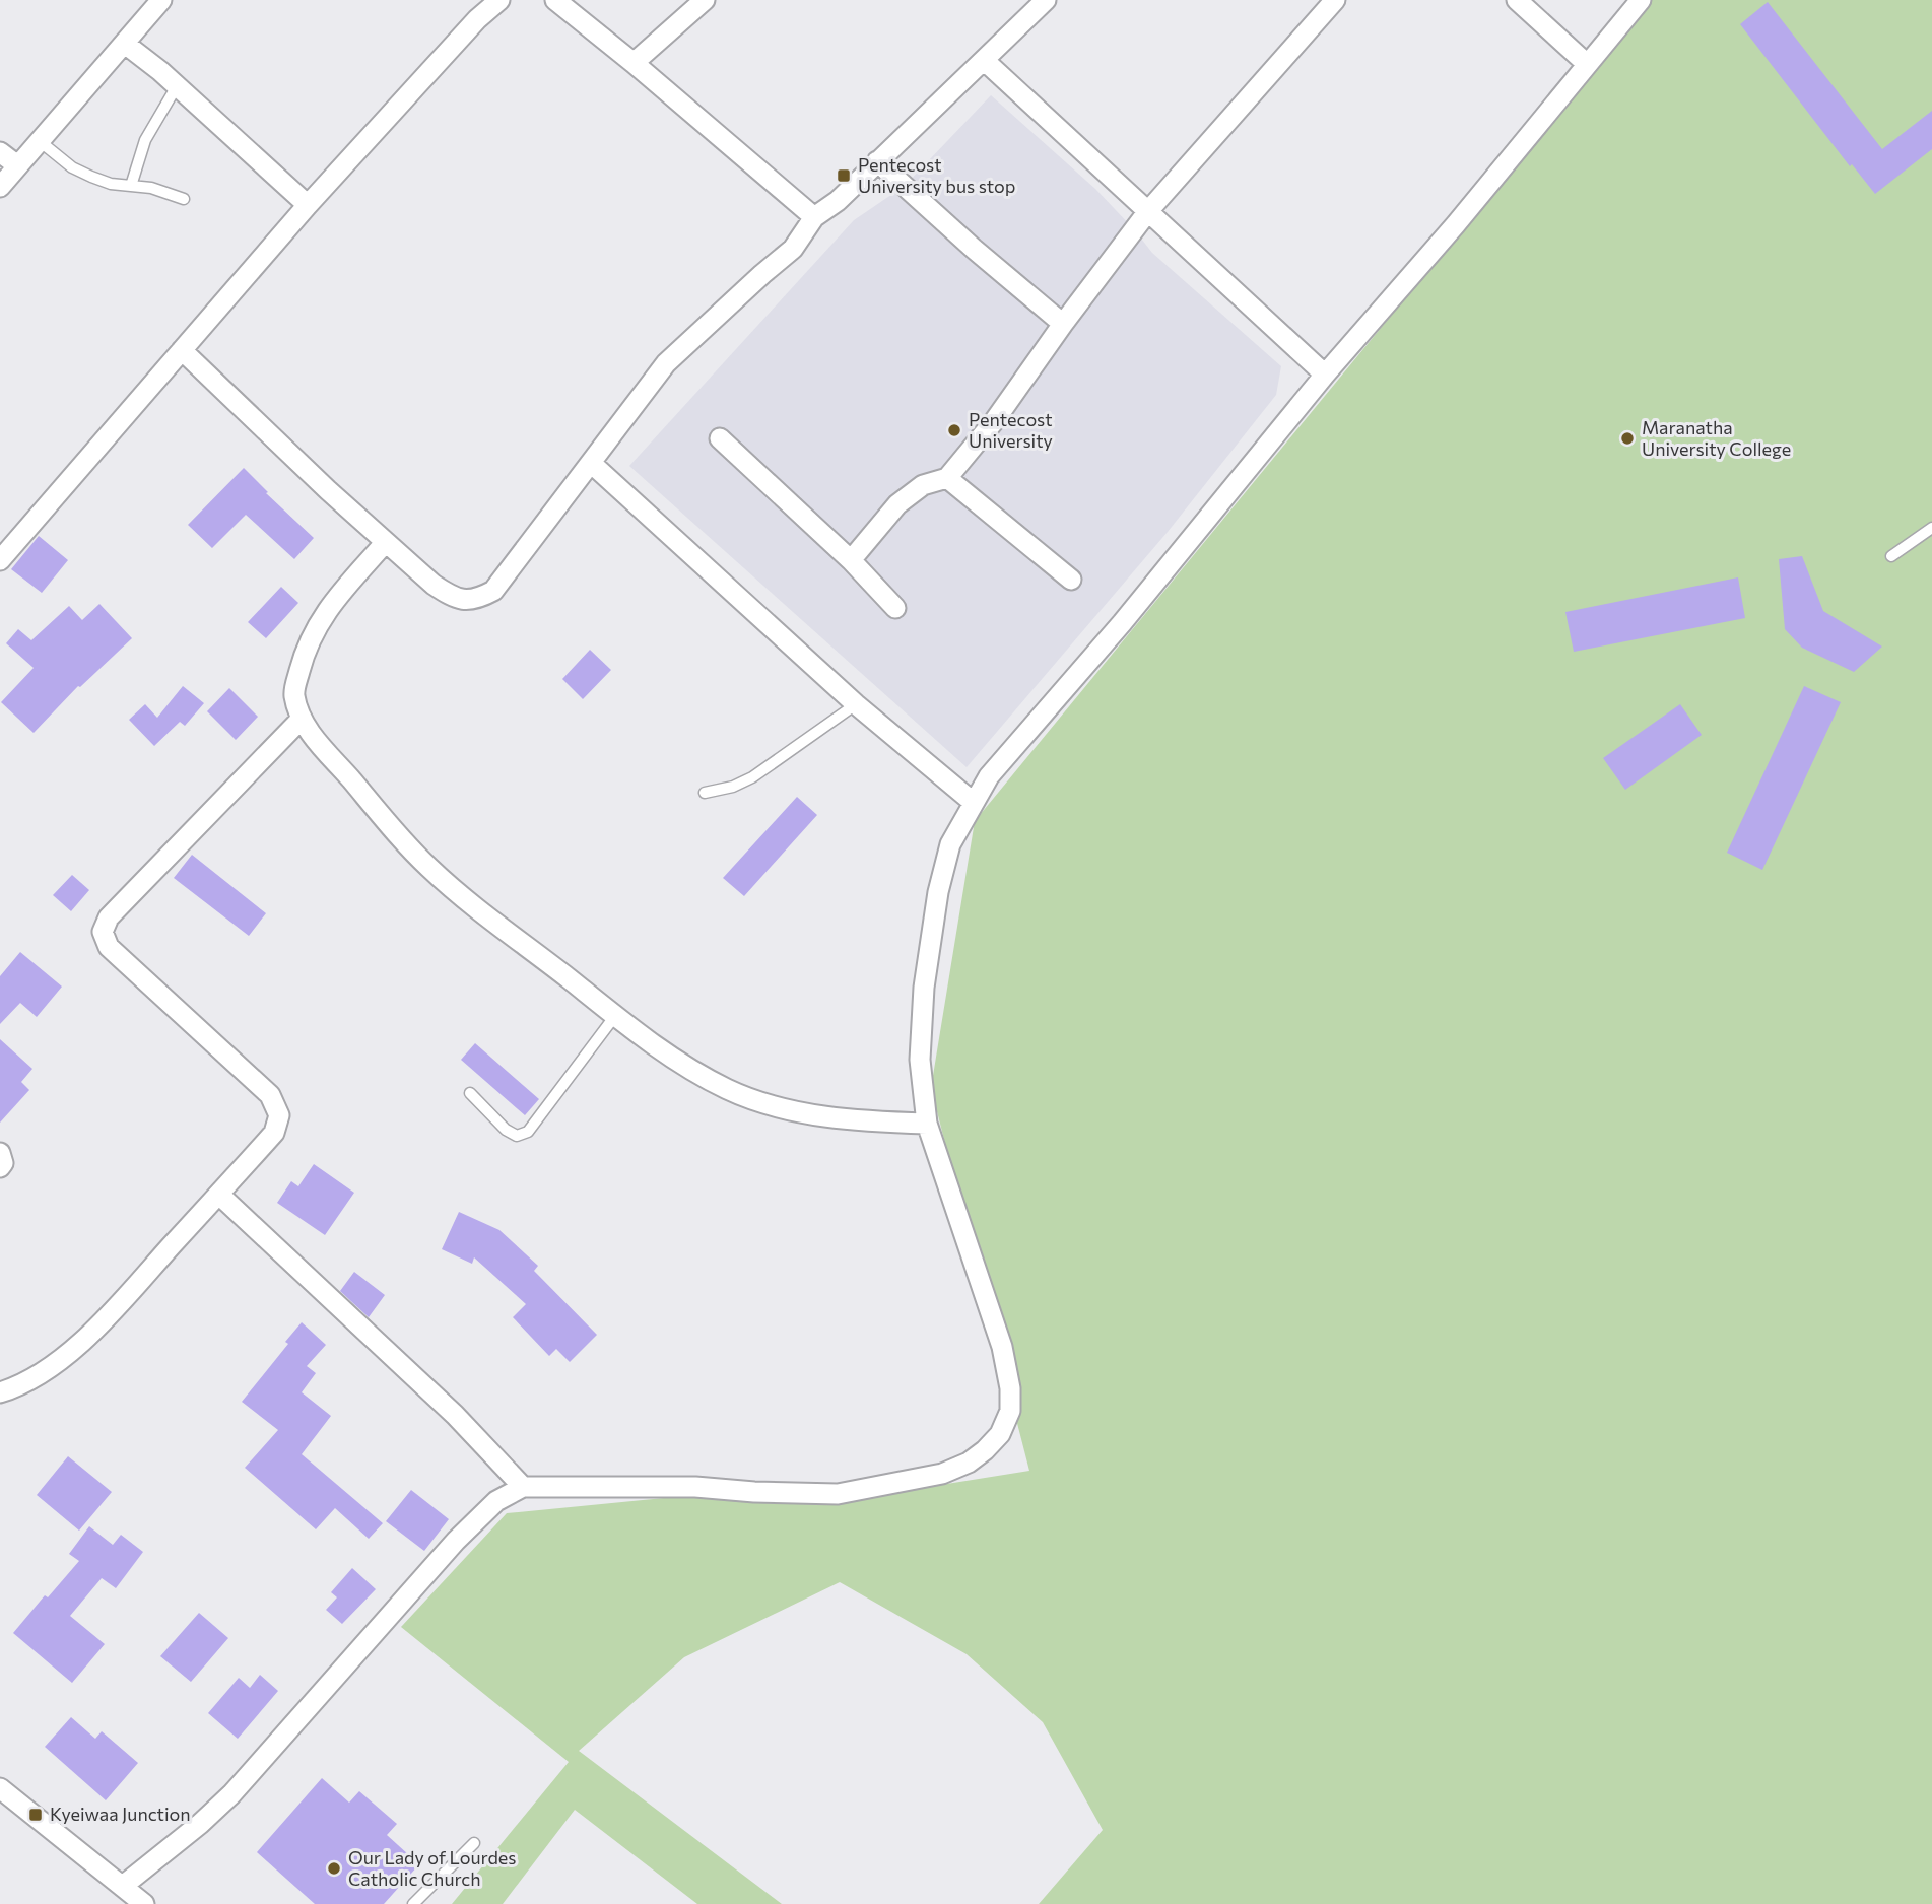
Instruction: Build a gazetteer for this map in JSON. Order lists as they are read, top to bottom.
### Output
{
  "places": {
    "transit": ["Pentecost University bus stop", "Kyeiwaa Junction"],
    "other": ["Pentecost University", "Maranatha University College", "Our Lady of Lourdes Catholic Church"]
  }
}
